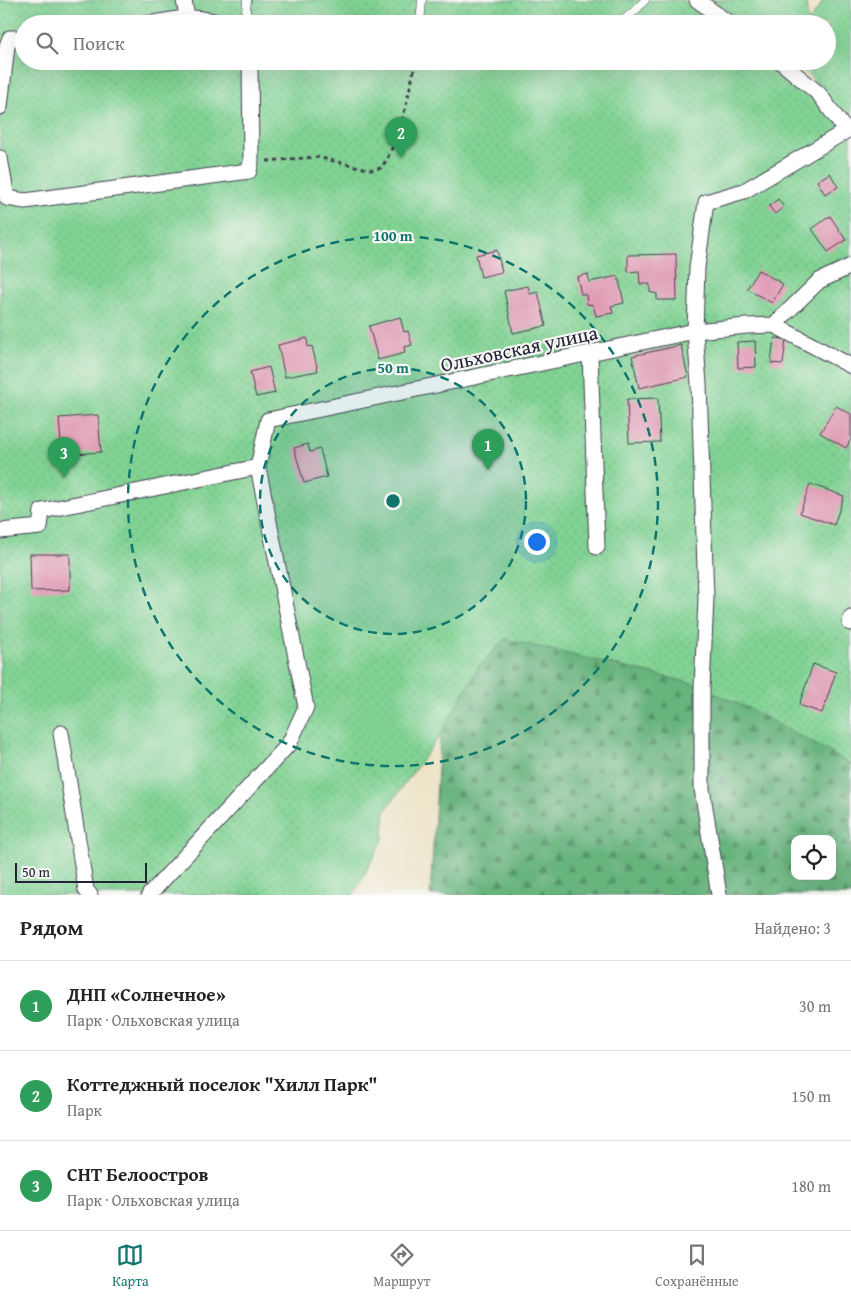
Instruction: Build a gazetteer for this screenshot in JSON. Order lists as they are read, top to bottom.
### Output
{
  "streets": {
    "street": ["Ольховская улица"]
  },
  "scale_bar": "50 m",
  "page": {
    "search": "Поиск",
    "pins": ["2", "1", "3"],
    "scale": "50 m",
    "heading": ["Рядом", "Найдено: 3"],
    "list": [
      {
        "mark": "1",
        "name": "ДНП «Солнечное»",
        "note": "Парк · Ольховская улица",
        "value": "30 m"
      },
      {
        "mark": "2",
        "name": "Коттеджный поселок \"Хилл Парк\"",
        "note": "Парк",
        "value": "150 m"
      },
      {
        "mark": "3",
        "name": "СНТ Белоостров",
        "note": "Парк · Ольховская улица",
        "value": "180 m"
      }
    ],
    "nav": ["Карта", "Маршрут", "Сохранённые"]
  },
  "rings": ["100 m", "50 m"]
}
